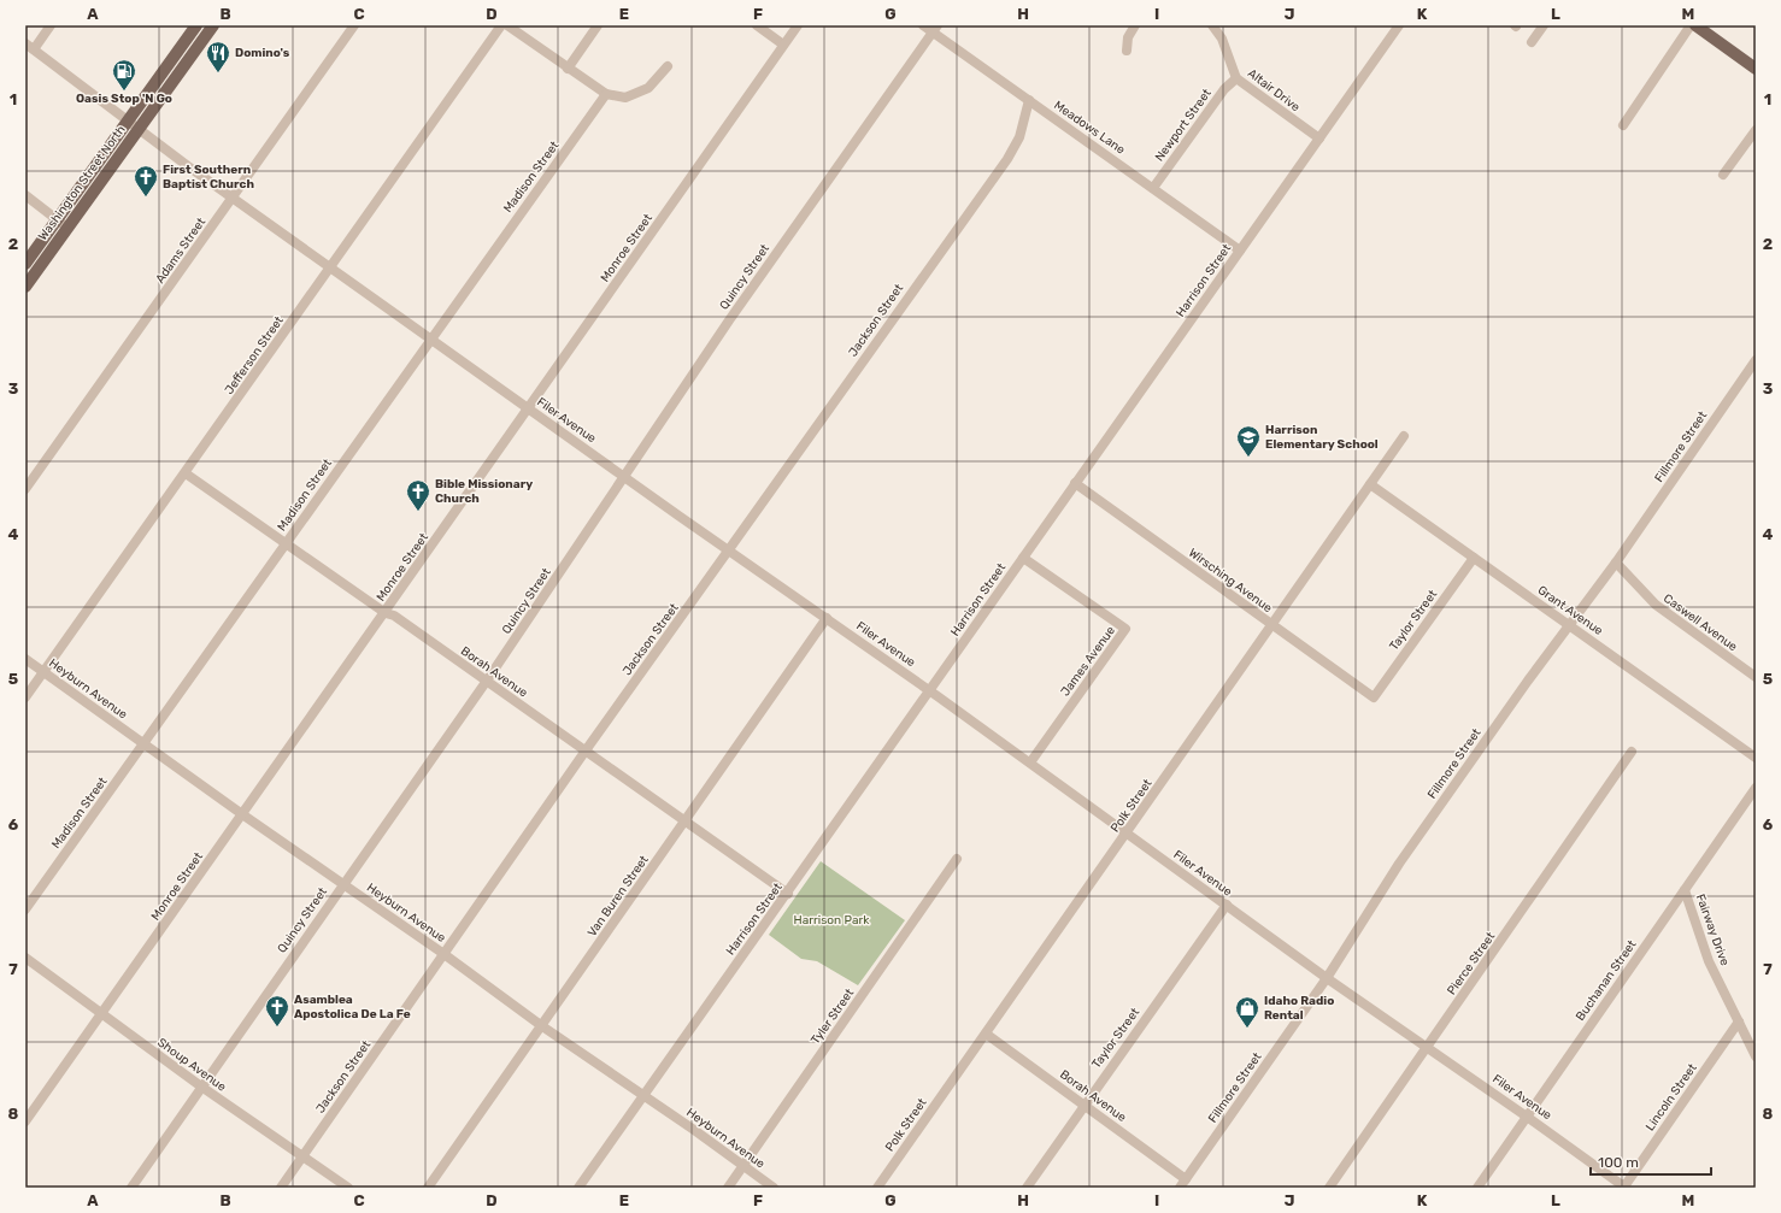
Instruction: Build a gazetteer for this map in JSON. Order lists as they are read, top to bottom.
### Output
{
  "streets": {
    "main road": ["Washington Street North"],
    "street": [
      "Altair Drive",
      "Newport Street",
      "Meadows Lane",
      "Madison Street",
      "Monroe Street",
      "Adams Street",
      "Quincy Street",
      "Harrison Street",
      "Jackson Street",
      "Jefferson Street",
      "Filer Avenue",
      "Fillmore Street",
      "Wirsching Avenue",
      "Grant Avenue",
      "Taylor Street",
      "Caswell Avenue",
      "James Avenue",
      "Borah Avenue",
      "Heyburn Avenue",
      "Polk Street",
      "Van Buren Street",
      "Fairway Drive",
      "Pierce Street",
      "Buchanan Street",
      "Tyler Street",
      "Shoup Avenue",
      "Lincoln Street"
    ]
  },
  "crossings": [
    ["Altair Drive", "Newport Street"],
    ["Altair Drive", "Harrison Street"],
    ["Newport Street", "Meadows Lane"],
    ["Meadows Lane", "Quincy Street"],
    ["Meadows Lane", "Harrison Street"],
    ["Meadows Lane", "Jackson Street"],
    ["Madison Street", "Filer Avenue"],
    ["Madison Street", "Borah Avenue"],
    ["Madison Street", "Heyburn Avenue"],
    ["Washington Street North", "Filer Avenue"],
    ["Monroe Street", "Filer Avenue"],
    ["Monroe Street", "Borah Avenue"],
    ["Monroe Street", "Heyburn Avenue"],
    ["Monroe Street", "Shoup Avenue"],
    ["Adams Street", "Filer Avenue"],
    ["Quincy Street", "Filer Avenue"],
    ["Quincy Street", "Borah Avenue"],
    ["Quincy Street", "Heyburn Avenue"],
    ["Quincy Street", "Shoup Avenue"],
    ["Harrison Street", "Filer Avenue"],
    ["Harrison Street", "Wirsching Avenue"],
    ["Harrison Street", "James Avenue"],
    ["Harrison Street", "Borah Avenue"],
    ["Harrison Street", "Heyburn Avenue"],
    ["Jackson Street", "Filer Avenue"],
    ["Jackson Street", "Borah Avenue"],
    ["Jackson Street", "Heyburn Avenue"],
    ["Jackson Street", "Shoup Avenue"],
    ["Jefferson Street", "Filer Avenue"],
    ["Jefferson Street", "Borah Avenue"],
    ["Jefferson Street", "Heyburn Avenue"],
    ["Filer Avenue", "Fillmore Street"],
    ["Filer Avenue", "Taylor Street"],
    ["Filer Avenue", "James Avenue"],
    ["Filer Avenue", "Polk Street"],
    ["Filer Avenue", "Van Buren Street"],
    ["Filer Avenue", "Pierce Street"],
    ["Filer Avenue", "Buchanan Street"],
    ["Filer Avenue", "Lincoln Street"],
    ["Fillmore Street", "Grant Avenue"],
    ["Fillmore Street", "Caswell Avenue"],
    ["Fillmore Street", "Borah Avenue"],
    ["Wirsching Avenue", "Taylor Street"],
    ["Wirsching Avenue", "Polk Street"],
    ["Grant Avenue", "Taylor Street"],
    ["Grant Avenue", "Polk Street"],
    ["Taylor Street", "Borah Avenue"],
    ["Borah Avenue", "Polk Street"],
    ["Borah Avenue", "Van Buren Street"],
    ["Heyburn Avenue", "Van Buren Street"],
    ["Heyburn Avenue", "Tyler Street"],
    ["Fairway Drive", "Buchanan Street"],
    ["Fairway Drive", "Lincoln Street"]
  ],
  "parks": ["Harrison Park"],
  "places": {
    "restaurant": ["Domino's"],
    "fuel station": ["Oasis Stop 'N Go"],
    "church": ["First Southern Baptist Church", "Bible Missionary Church", "Asamblea Apostolica De La Fe"],
    "school or university": ["Harrison Elementary School"],
    "shop": ["Idaho Radio Rental"]
  },
  "scale_bar": "100 m",
  "grid": {
    "columns": [
      "A",
      "B",
      "C",
      "D",
      "E",
      "F",
      "G",
      "H",
      "I",
      "J",
      "K",
      "L",
      "M"
    ],
    "rows": [
      "1",
      "2",
      "3",
      "4",
      "5",
      "6",
      "7",
      "8"
    ]
  }
}
